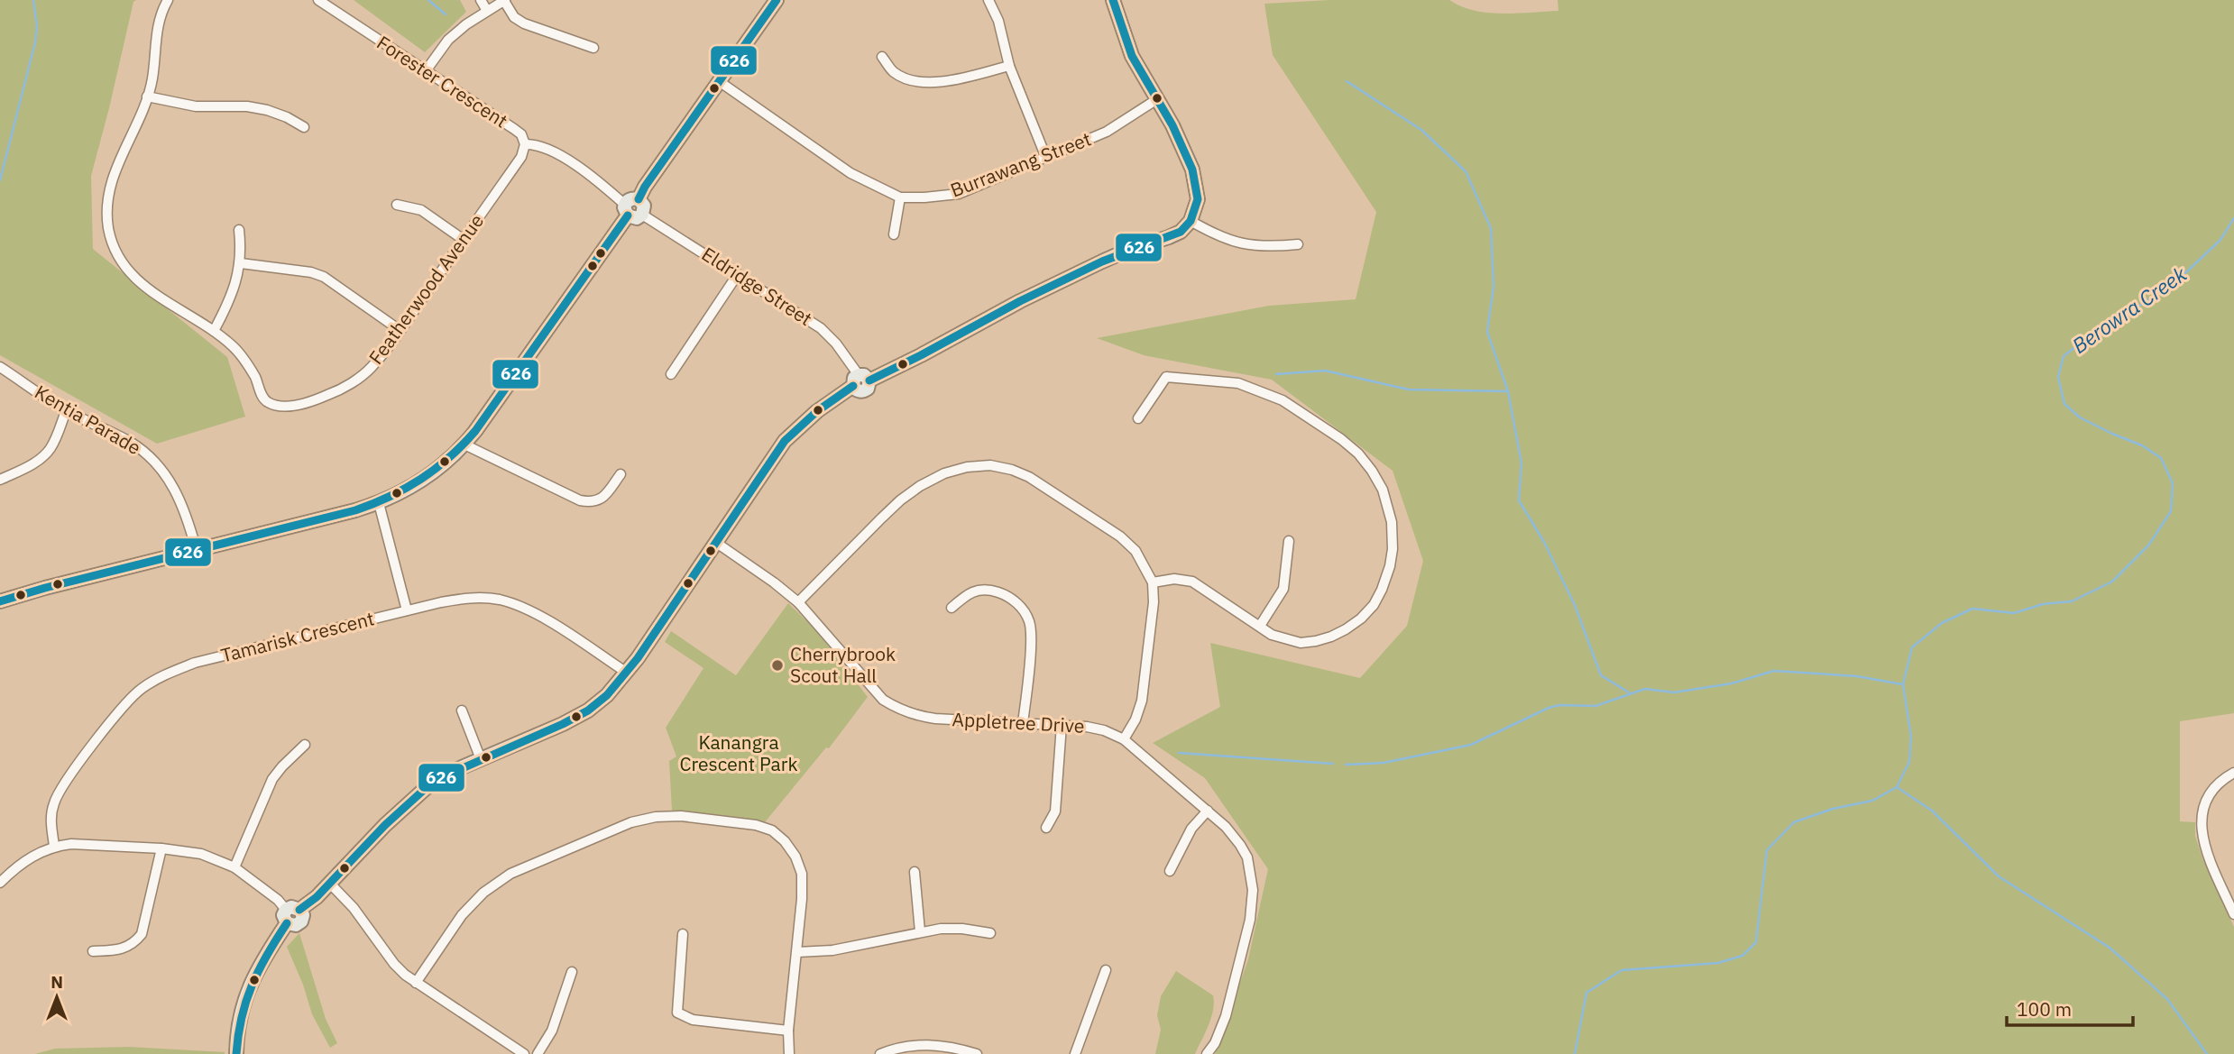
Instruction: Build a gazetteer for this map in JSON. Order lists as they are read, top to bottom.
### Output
{
  "streets": {
    "street": [
      "Forester Crescent",
      "Burrawang Street",
      "Eldridge Street",
      "Featherwood Avenue",
      "Kentia Parade",
      "Tamarisk Crescent",
      "Appletree Drive"
    ]
  },
  "crossings": [
    ["Forester Crescent", "Featherwood Avenue"]
  ],
  "water": ["Berowra Creek"],
  "parks": ["Kanangra Crescent Park"],
  "places": ["Cherrybrook Scout Hall"],
  "lines": ["transit line 626"],
  "scale_bar": "100 m",
  "north": "top"
}
